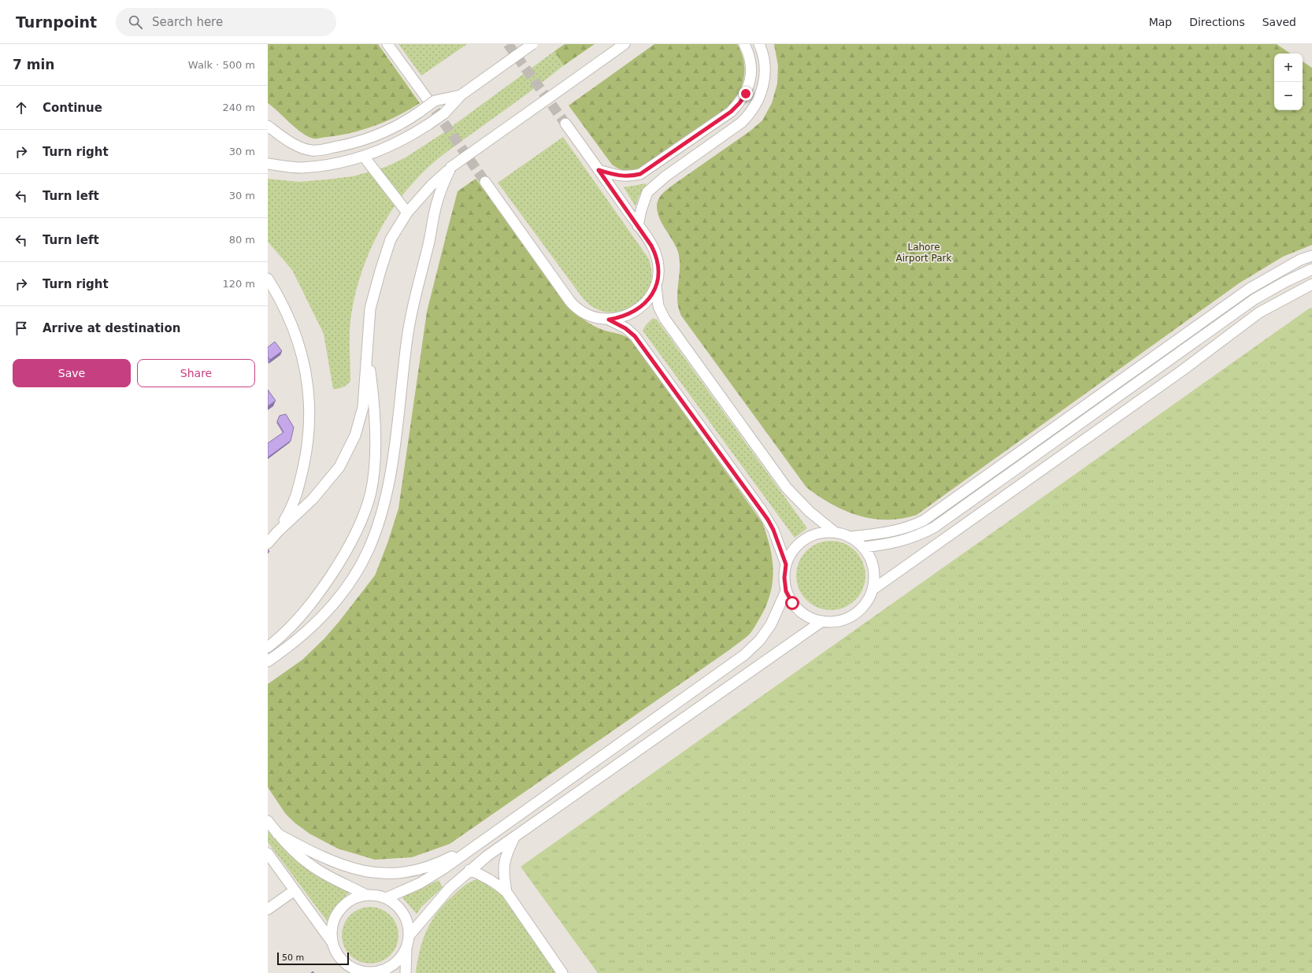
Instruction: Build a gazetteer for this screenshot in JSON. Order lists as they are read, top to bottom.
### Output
{
  "parks": ["Lahore Airport Park"],
  "scale_bar": "50 m",
  "page": {
    "header": "Turnpoint",
    "search": "Search here",
    "nav": ["Map", "Directions", "Saved"],
    "heading": ["7 min", "Walk · 500 m"],
    "map_buttons": ["+", "−"],
    "list": [
      ["Continue", "240 m"],
      ["Turn right", "30 m"],
      ["Turn left", "30 m"],
      ["Turn left", "80 m"],
      ["Turn right", "120 m"],
      "Arrive at destination"
    ],
    "buttons": ["Save", "Share"],
    "scale": "50 m"
  }
}
